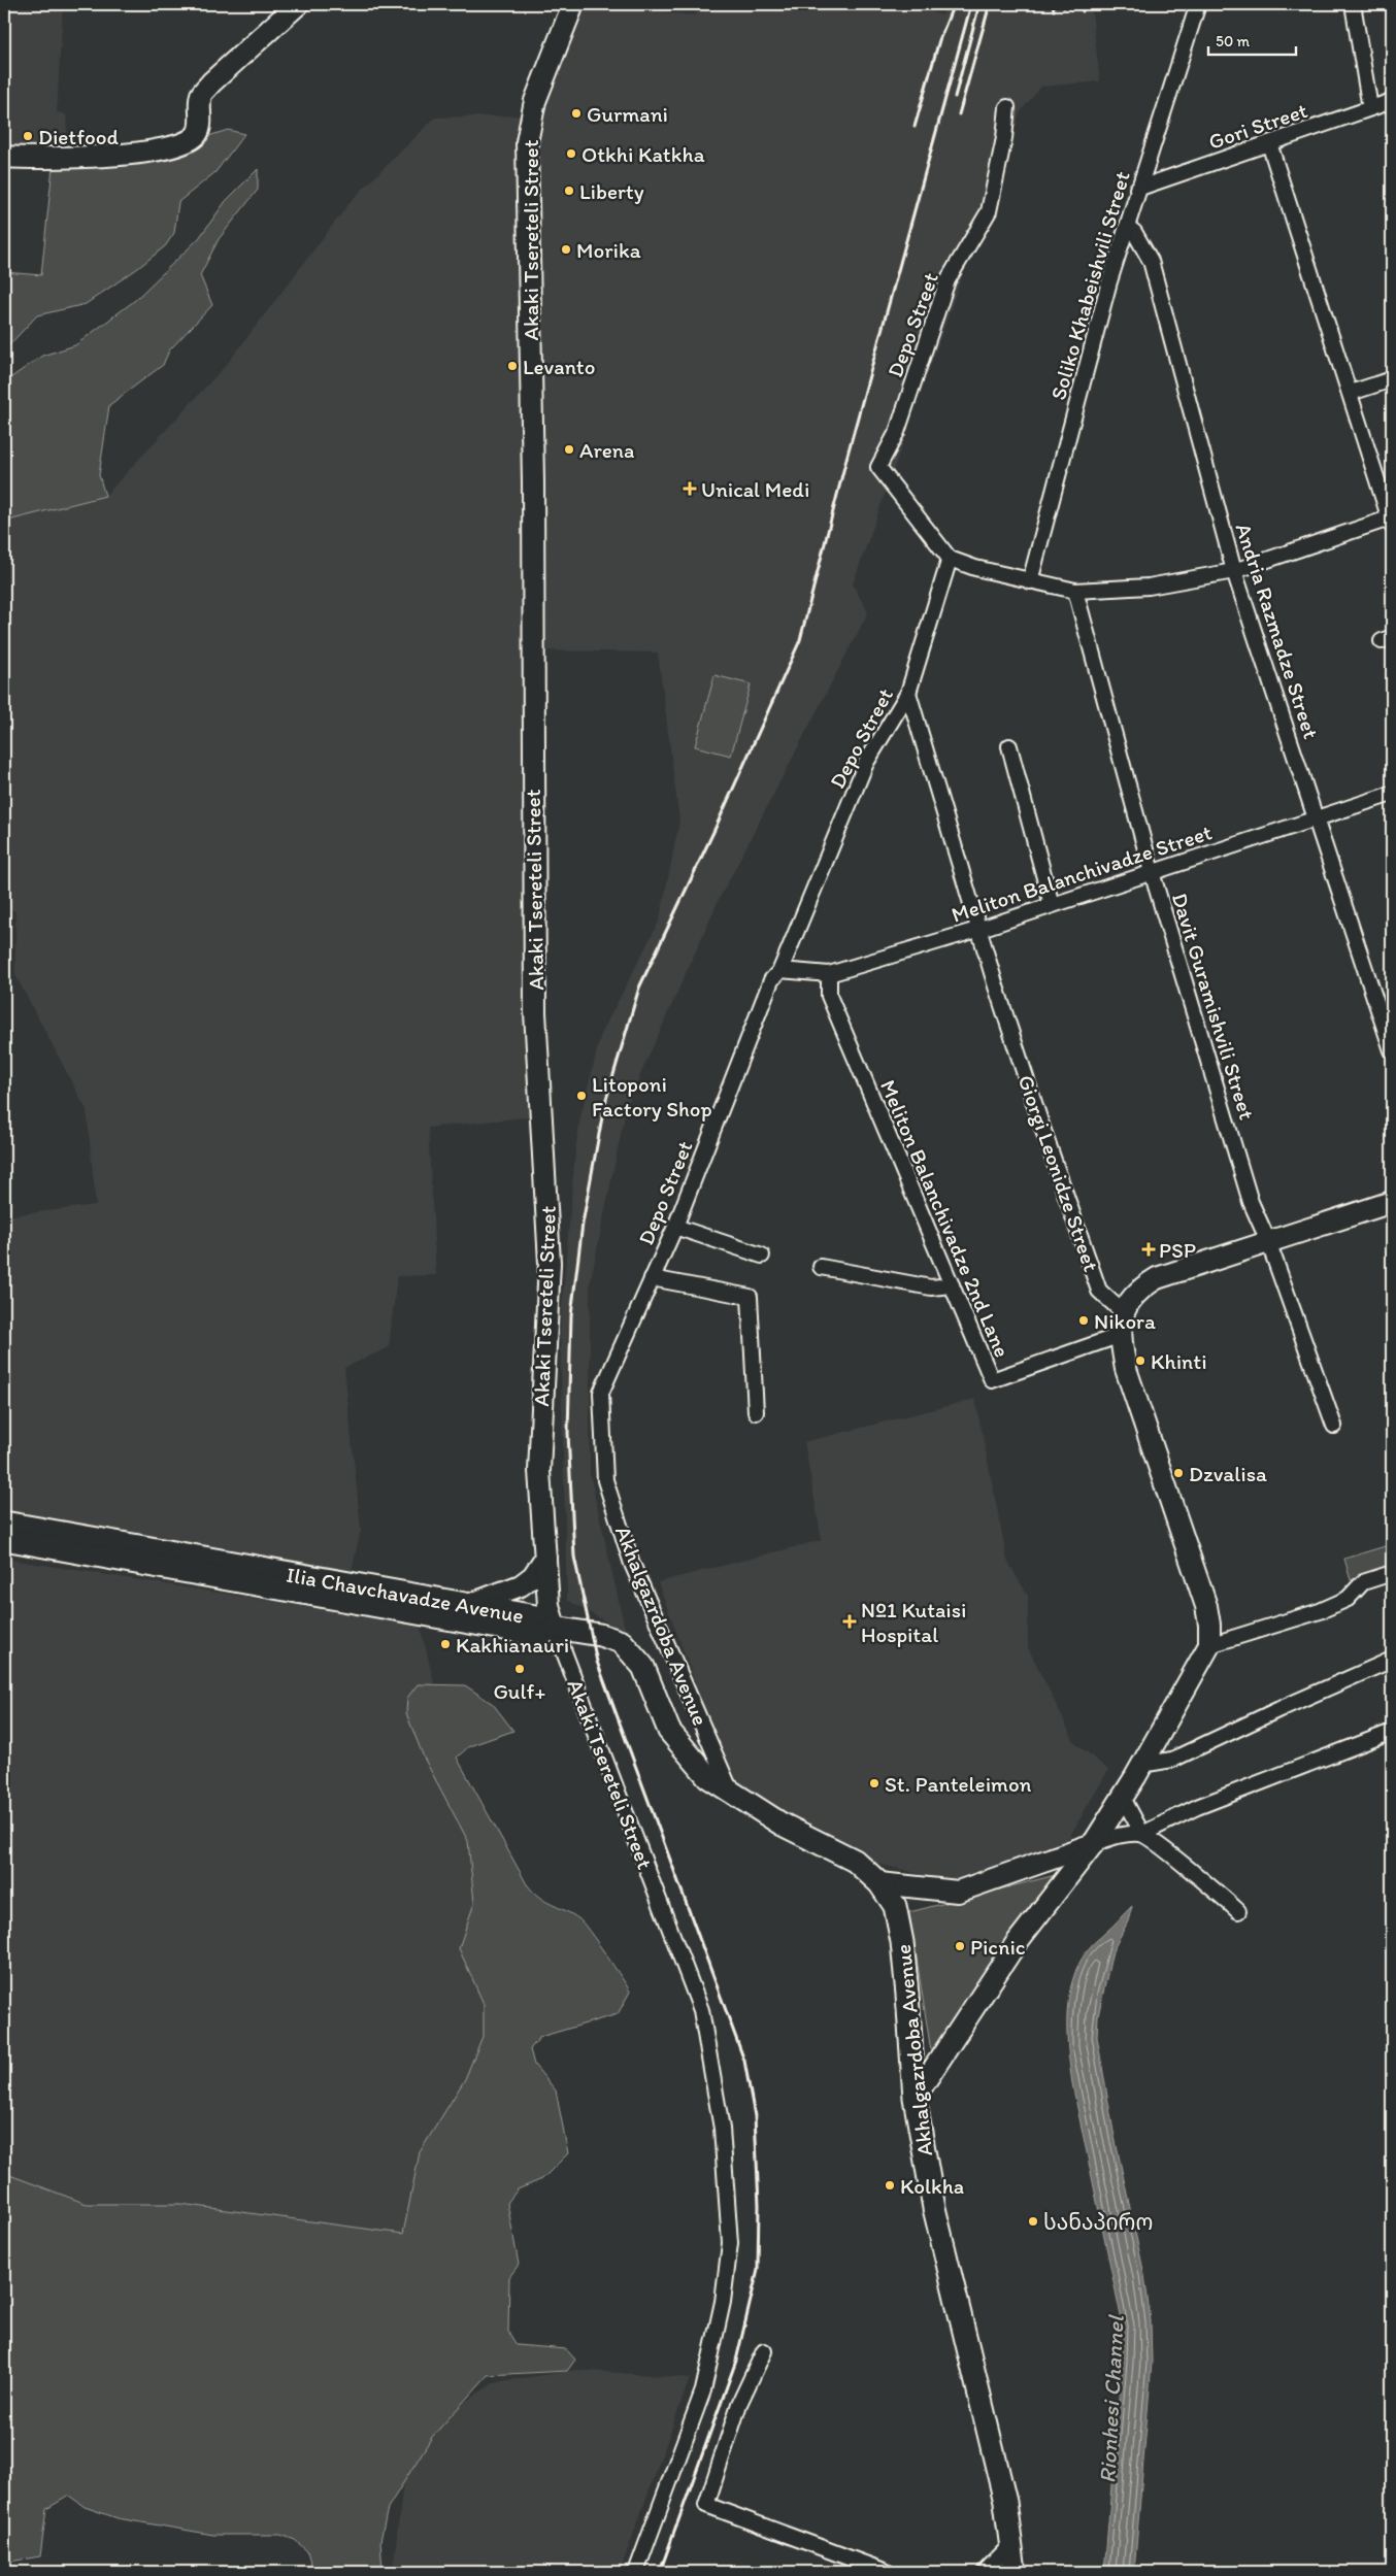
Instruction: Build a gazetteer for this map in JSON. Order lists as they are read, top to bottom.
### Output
{
  "streets": {
    "main road": ["Ilia Chavchavadze Avenue", "Akhalgazrdoba Avenue"],
    "street": [
      "Gori Street",
      "Akaki Tsereteli Street",
      "Soliko Khabeishvili Street",
      "Depo Street",
      "Andria Razmadze Street",
      "Meliton Balanchivadze Street",
      "Davit Guramishvili Street",
      "Giorgi Leonidze Street",
      "Meliton Balanchivadze 2nd Lane"
    ]
  },
  "crossings": [
    ["Gori Street", "Soliko Khabeishvili Street"],
    ["Akaki Tsereteli Street", "Ilia Chavchavadze Avenue"],
    ["Akaki Tsereteli Street", "Akhalgazrdoba Avenue"],
    ["Soliko Khabeishvili Street", "Andria Razmadze Street"],
    ["Depo Street", "Meliton Balanchivadze Street"],
    ["Depo Street", "Giorgi Leonidze Street"],
    ["Depo Street", "Akhalgazrdoba Avenue"],
    ["Andria Razmadze Street", "Meliton Balanchivadze Street"],
    ["Meliton Balanchivadze Street", "Davit Guramishvili Street"],
    ["Meliton Balanchivadze Street", "Giorgi Leonidze Street"],
    ["Meliton Balanchivadze Street", "Meliton Balanchivadze 2nd Lane"],
    ["Ilia Chavchavadze Avenue", "Akhalgazrdoba Avenue"]
  ],
  "water": ["Rionhesi Channel"],
  "places": {
    "other": [
      "Gurmani",
      "Dietfood",
      "Otkhi Katkha",
      "Liberty",
      "Morika",
      "Levanto",
      "Arena",
      "Litoponi Factory Shop",
      "Nikora",
      "Khinti",
      "Dzvalisa",
      "Kakhianauri",
      "Gulf+",
      "St. Panteleimon",
      "Picnic",
      "Kolkha",
      "სანაპირო"
    ],
    "health": ["Unical Medi", "PSP", "№1 Kutaisi Hospital"]
  },
  "scale_bar": "50 m"
}
